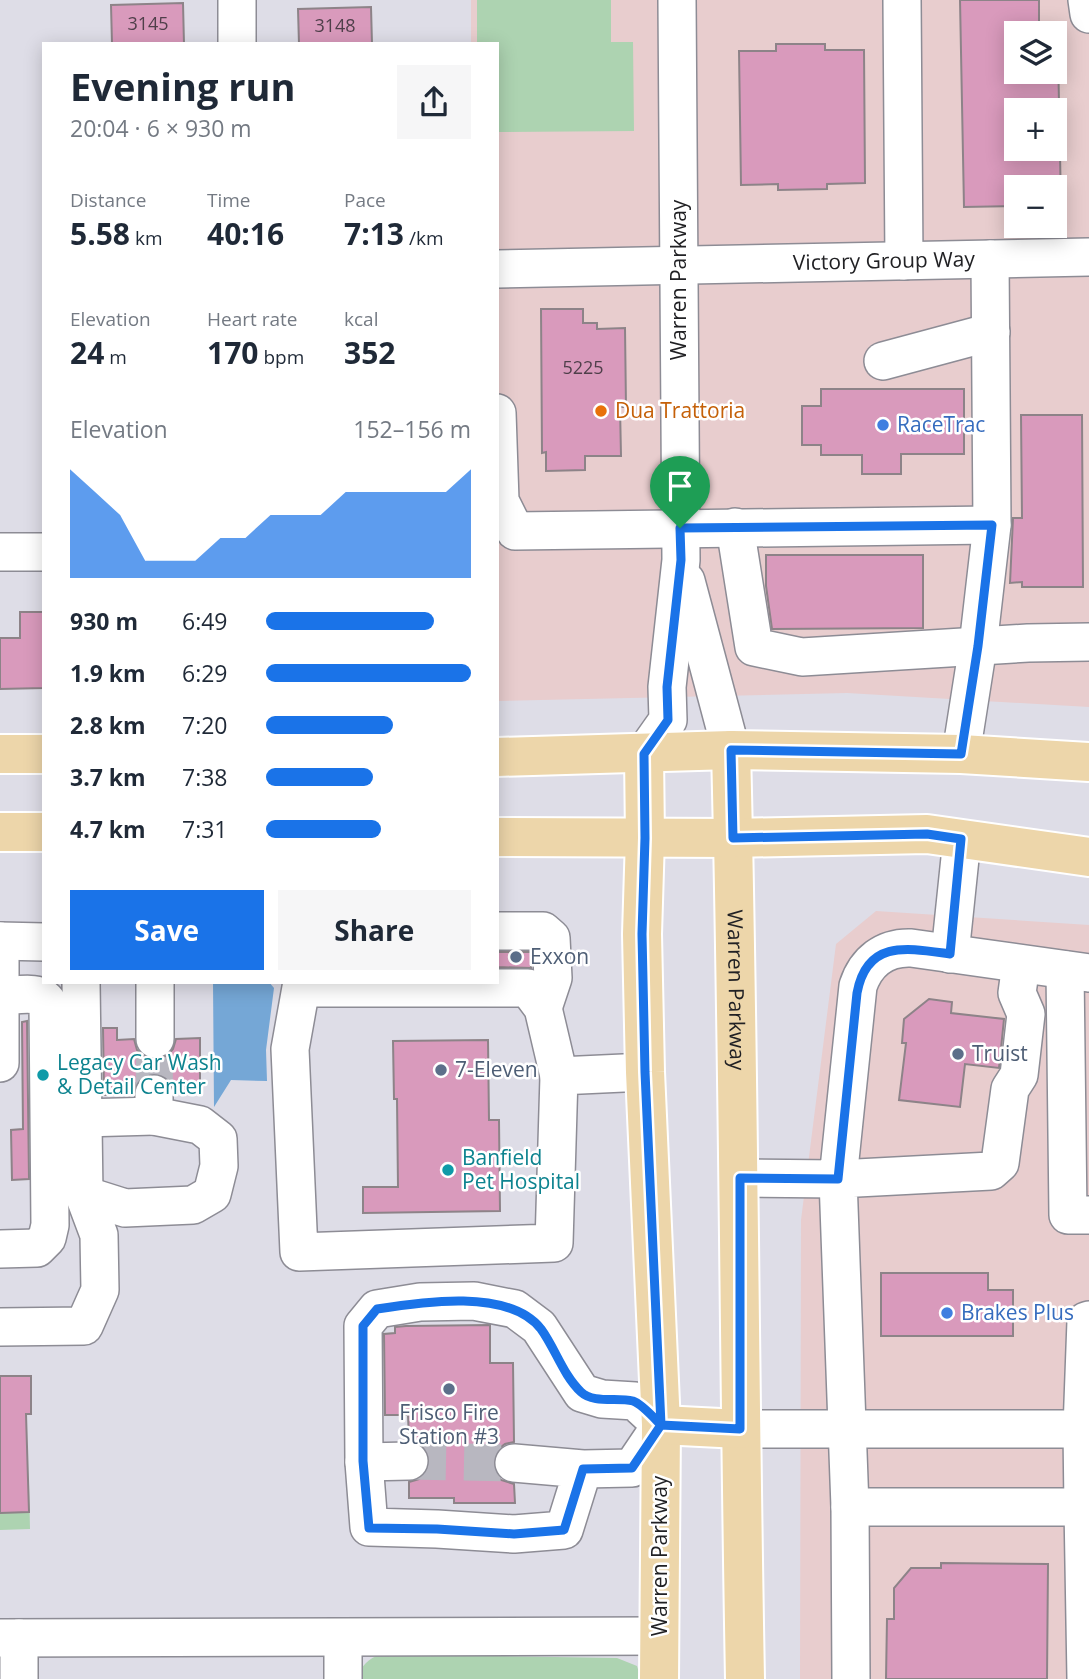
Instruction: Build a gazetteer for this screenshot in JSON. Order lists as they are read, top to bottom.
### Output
{
  "streets": {
    "main road": ["Warren Parkway"],
    "street": ["Victory Group Way"]
  },
  "crossings": [
    ["Victory Group Way", "Warren Parkway"]
  ],
  "places": [
    "Dua Trattoria",
    "RaceTrac",
    "Exxon",
    "Truist",
    "7-Eleven",
    "Legacy Car Wash & Detail Center",
    "Banfield Pet Hospital",
    "Brakes Plus",
    "Frisco Fire Station #3"
  ],
  "house_numbers": ["3145", "3148", "5225"],
  "page": {
    "map_buttons": ["+", "−"],
    "heading": ["Evening run", "20:04 · 6 × 930 m"],
    "stats": [
      ["Distance", "5.58 km"],
      ["Time", "40:16"],
      ["Pace", "7:13 /km"],
      ["Elevation", "24 m"],
      ["Heart rate", "170 bpm"],
      ["kcal", "352"]
    ],
    "chart": ["Elevation", "152–156 m"],
    "list": [
      {
        "name": "930 m",
        "note": "6:49"
      },
      {
        "name": "1.9 km",
        "note": "6:29"
      },
      {
        "name": "2.8 km",
        "note": "7:20"
      },
      {
        "name": "3.7 km",
        "note": "7:38"
      },
      {
        "name": "4.7 km",
        "note": "7:31"
      }
    ],
    "buttons": ["Save", "Share"]
  }
}
